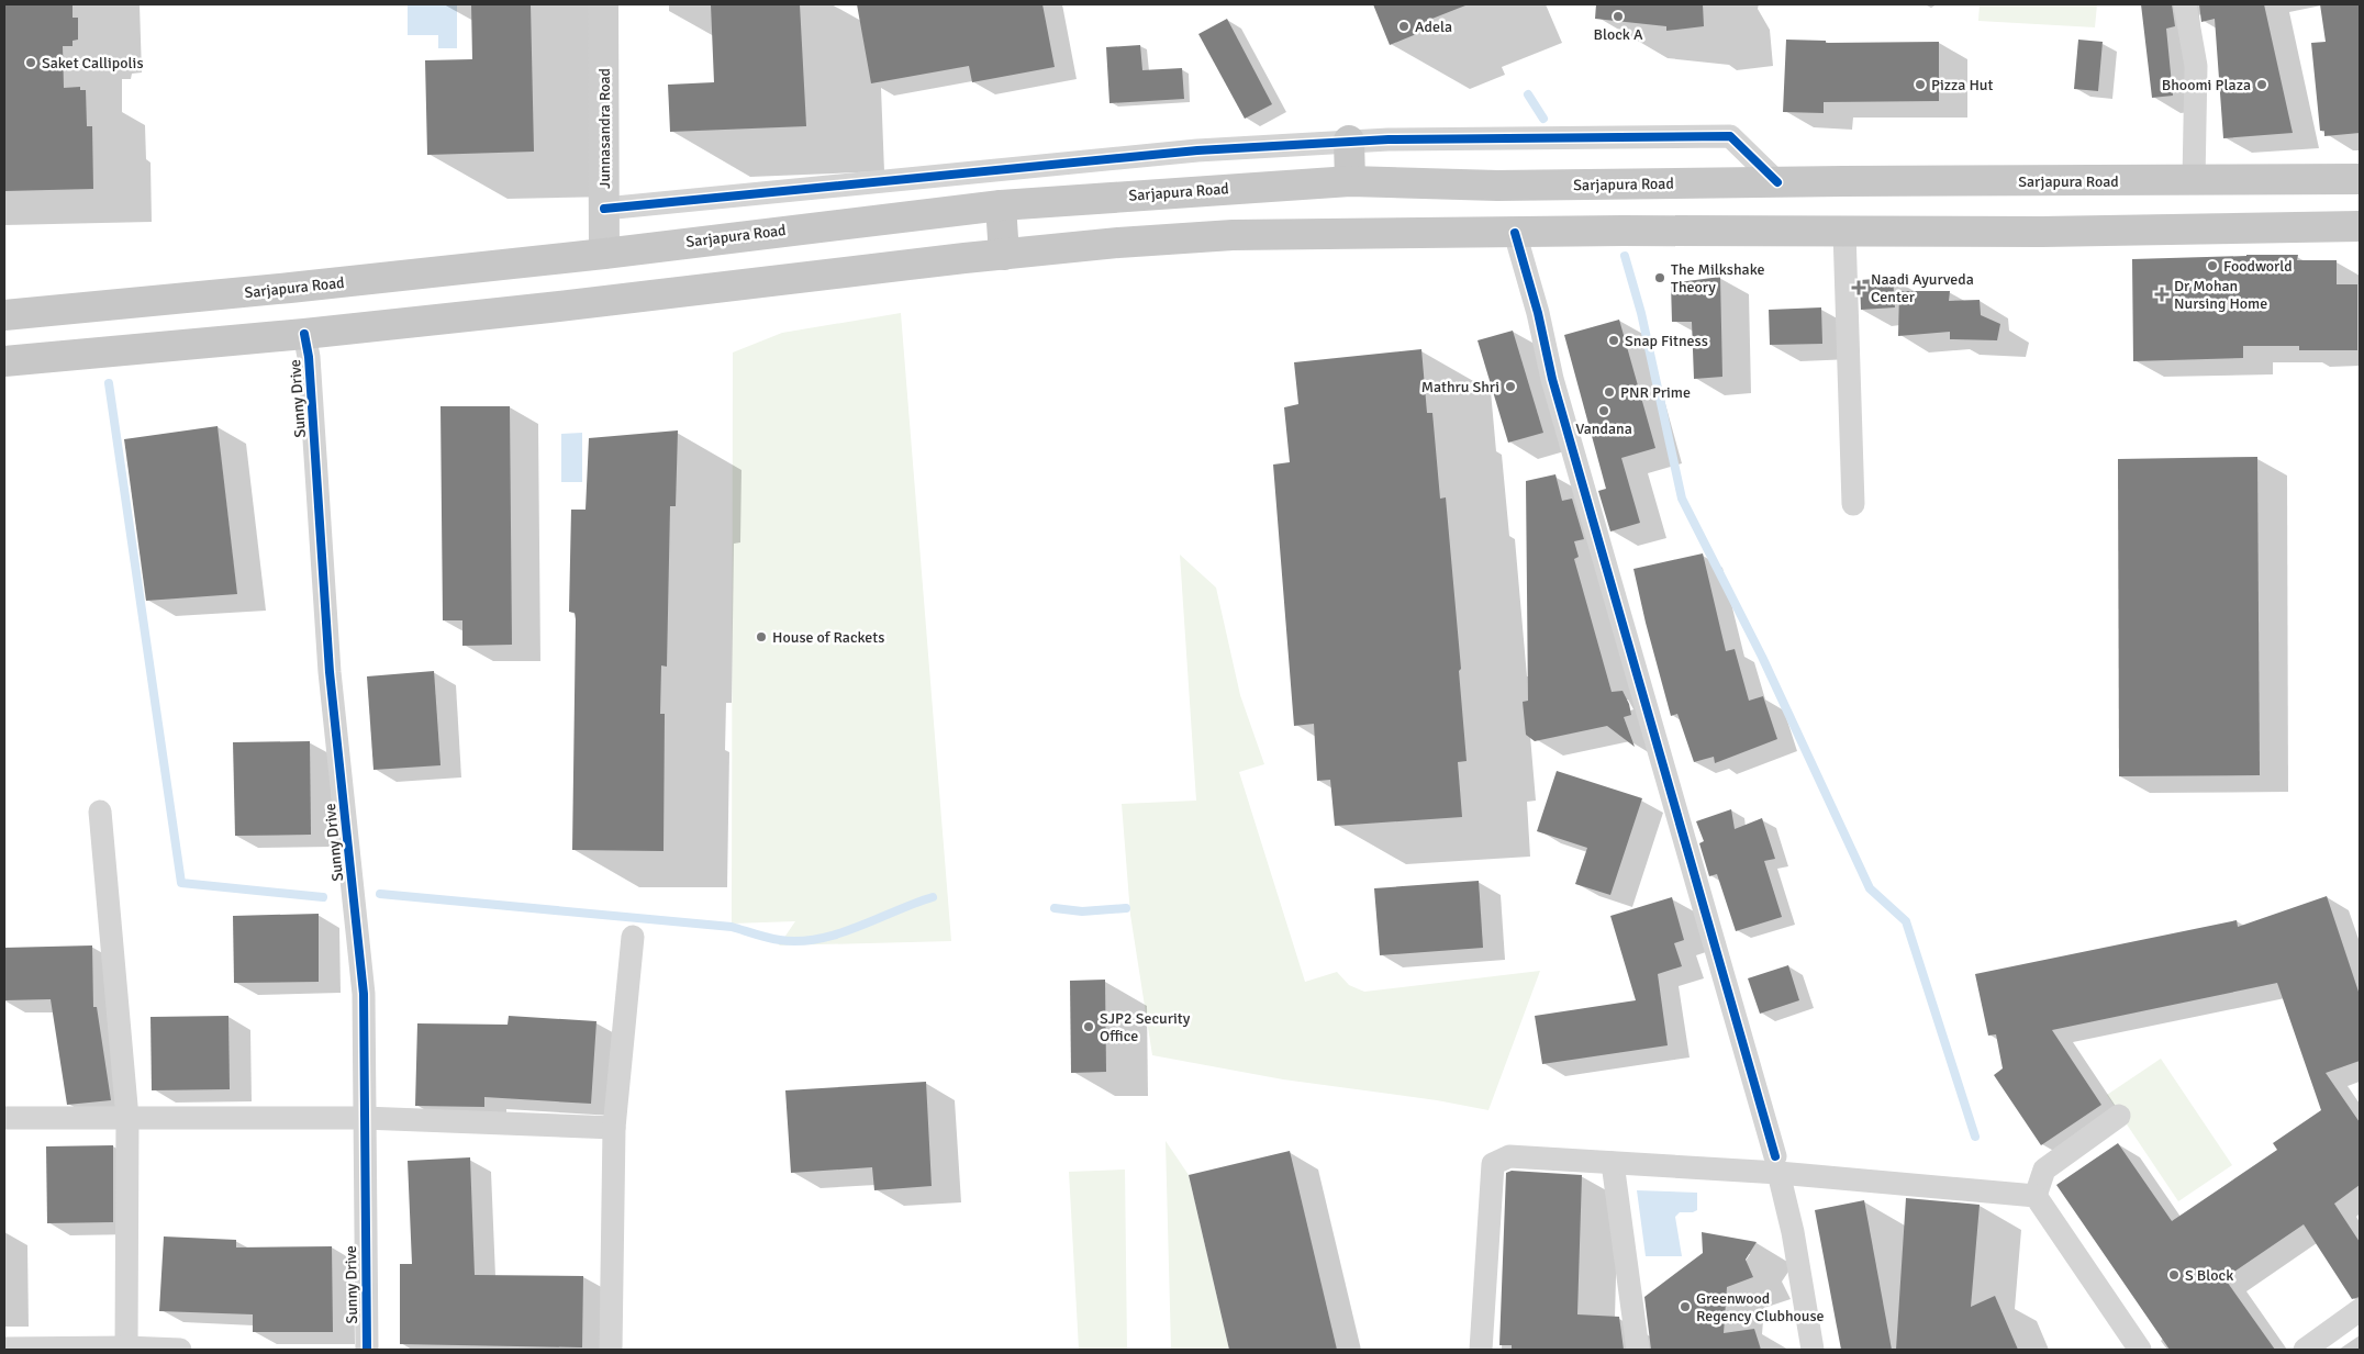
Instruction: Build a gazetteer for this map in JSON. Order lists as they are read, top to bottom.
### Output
{
  "streets": {
    "main road": ["Sarjapura Road"],
    "street": ["Junnasandra Road", "Sunny Drive"]
  },
  "crossings": [
    ["Junnasandra Road", "Sarjapura Road"]
  ],
  "places": {
    "other": [
      "Block A",
      "Adela",
      "Saket Callipolis",
      "Pizza Hut",
      "Bhoomi Plaza",
      "Foodworld",
      "The Milkshake Theory",
      "Snap Fitness",
      "Mathru Shri",
      "PNR Prime",
      "Vandana",
      "House of Rackets",
      "SJP2 Security Office",
      "S Block",
      "Greenwood Regency Clubhouse"
    ],
    "health": ["Naadi Ayurveda Center", "Dr Mohan Nursing Home"]
  }
}
